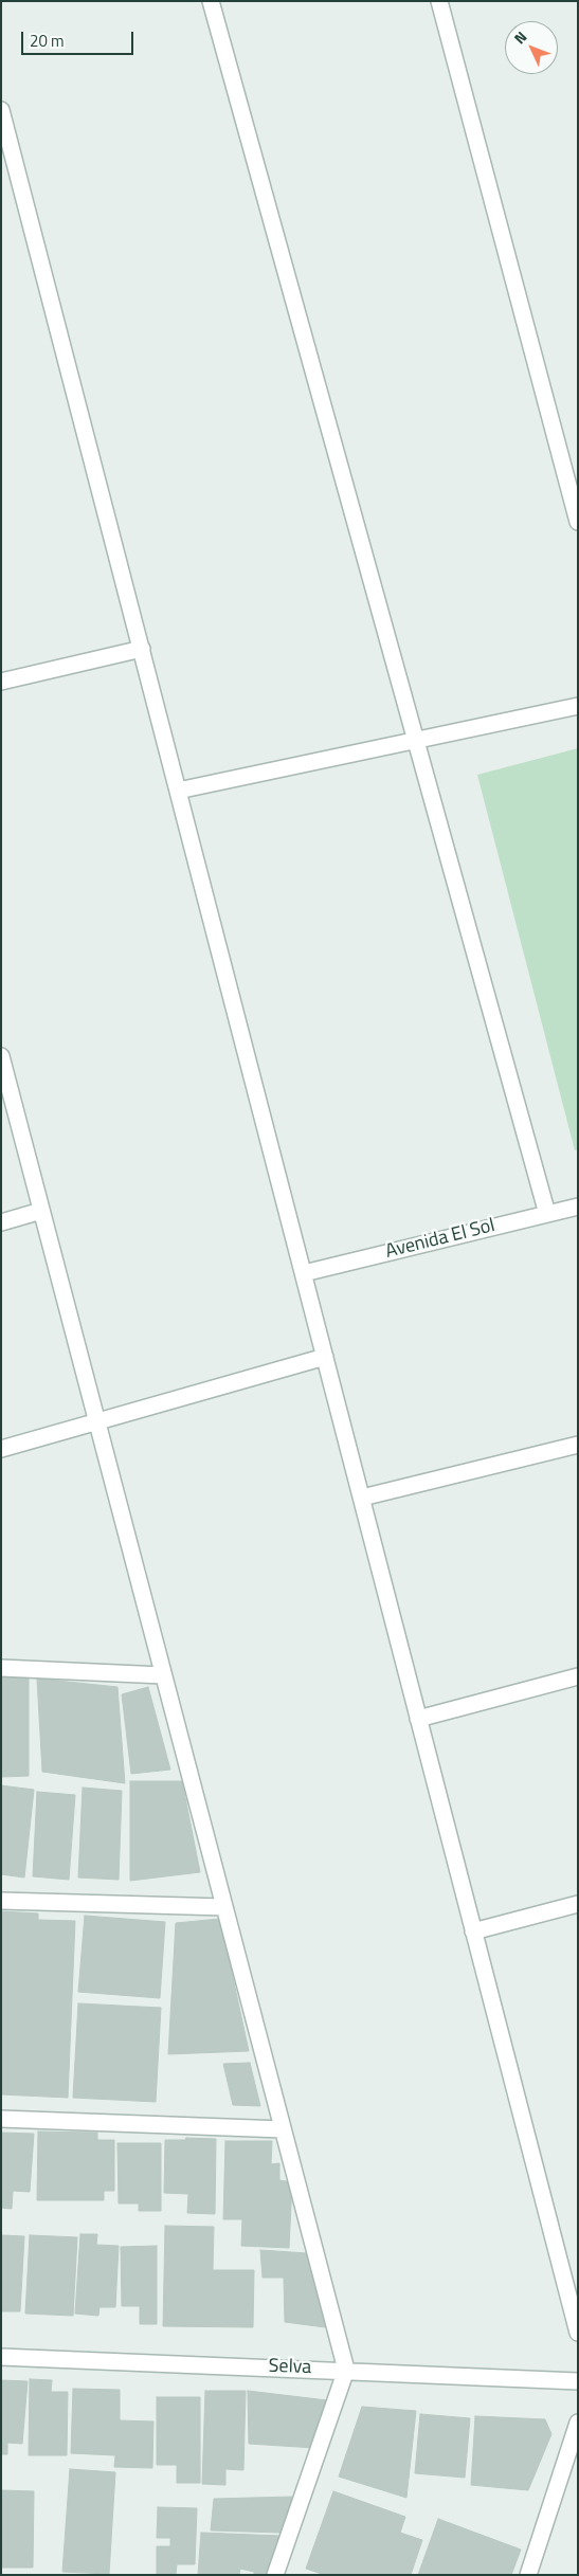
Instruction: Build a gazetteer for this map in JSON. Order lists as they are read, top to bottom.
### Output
{
  "streets": {
    "street": ["Avenida El Sol", "Selva"]
  },
  "scale_bar": "20 m",
  "north": "top left"
}
